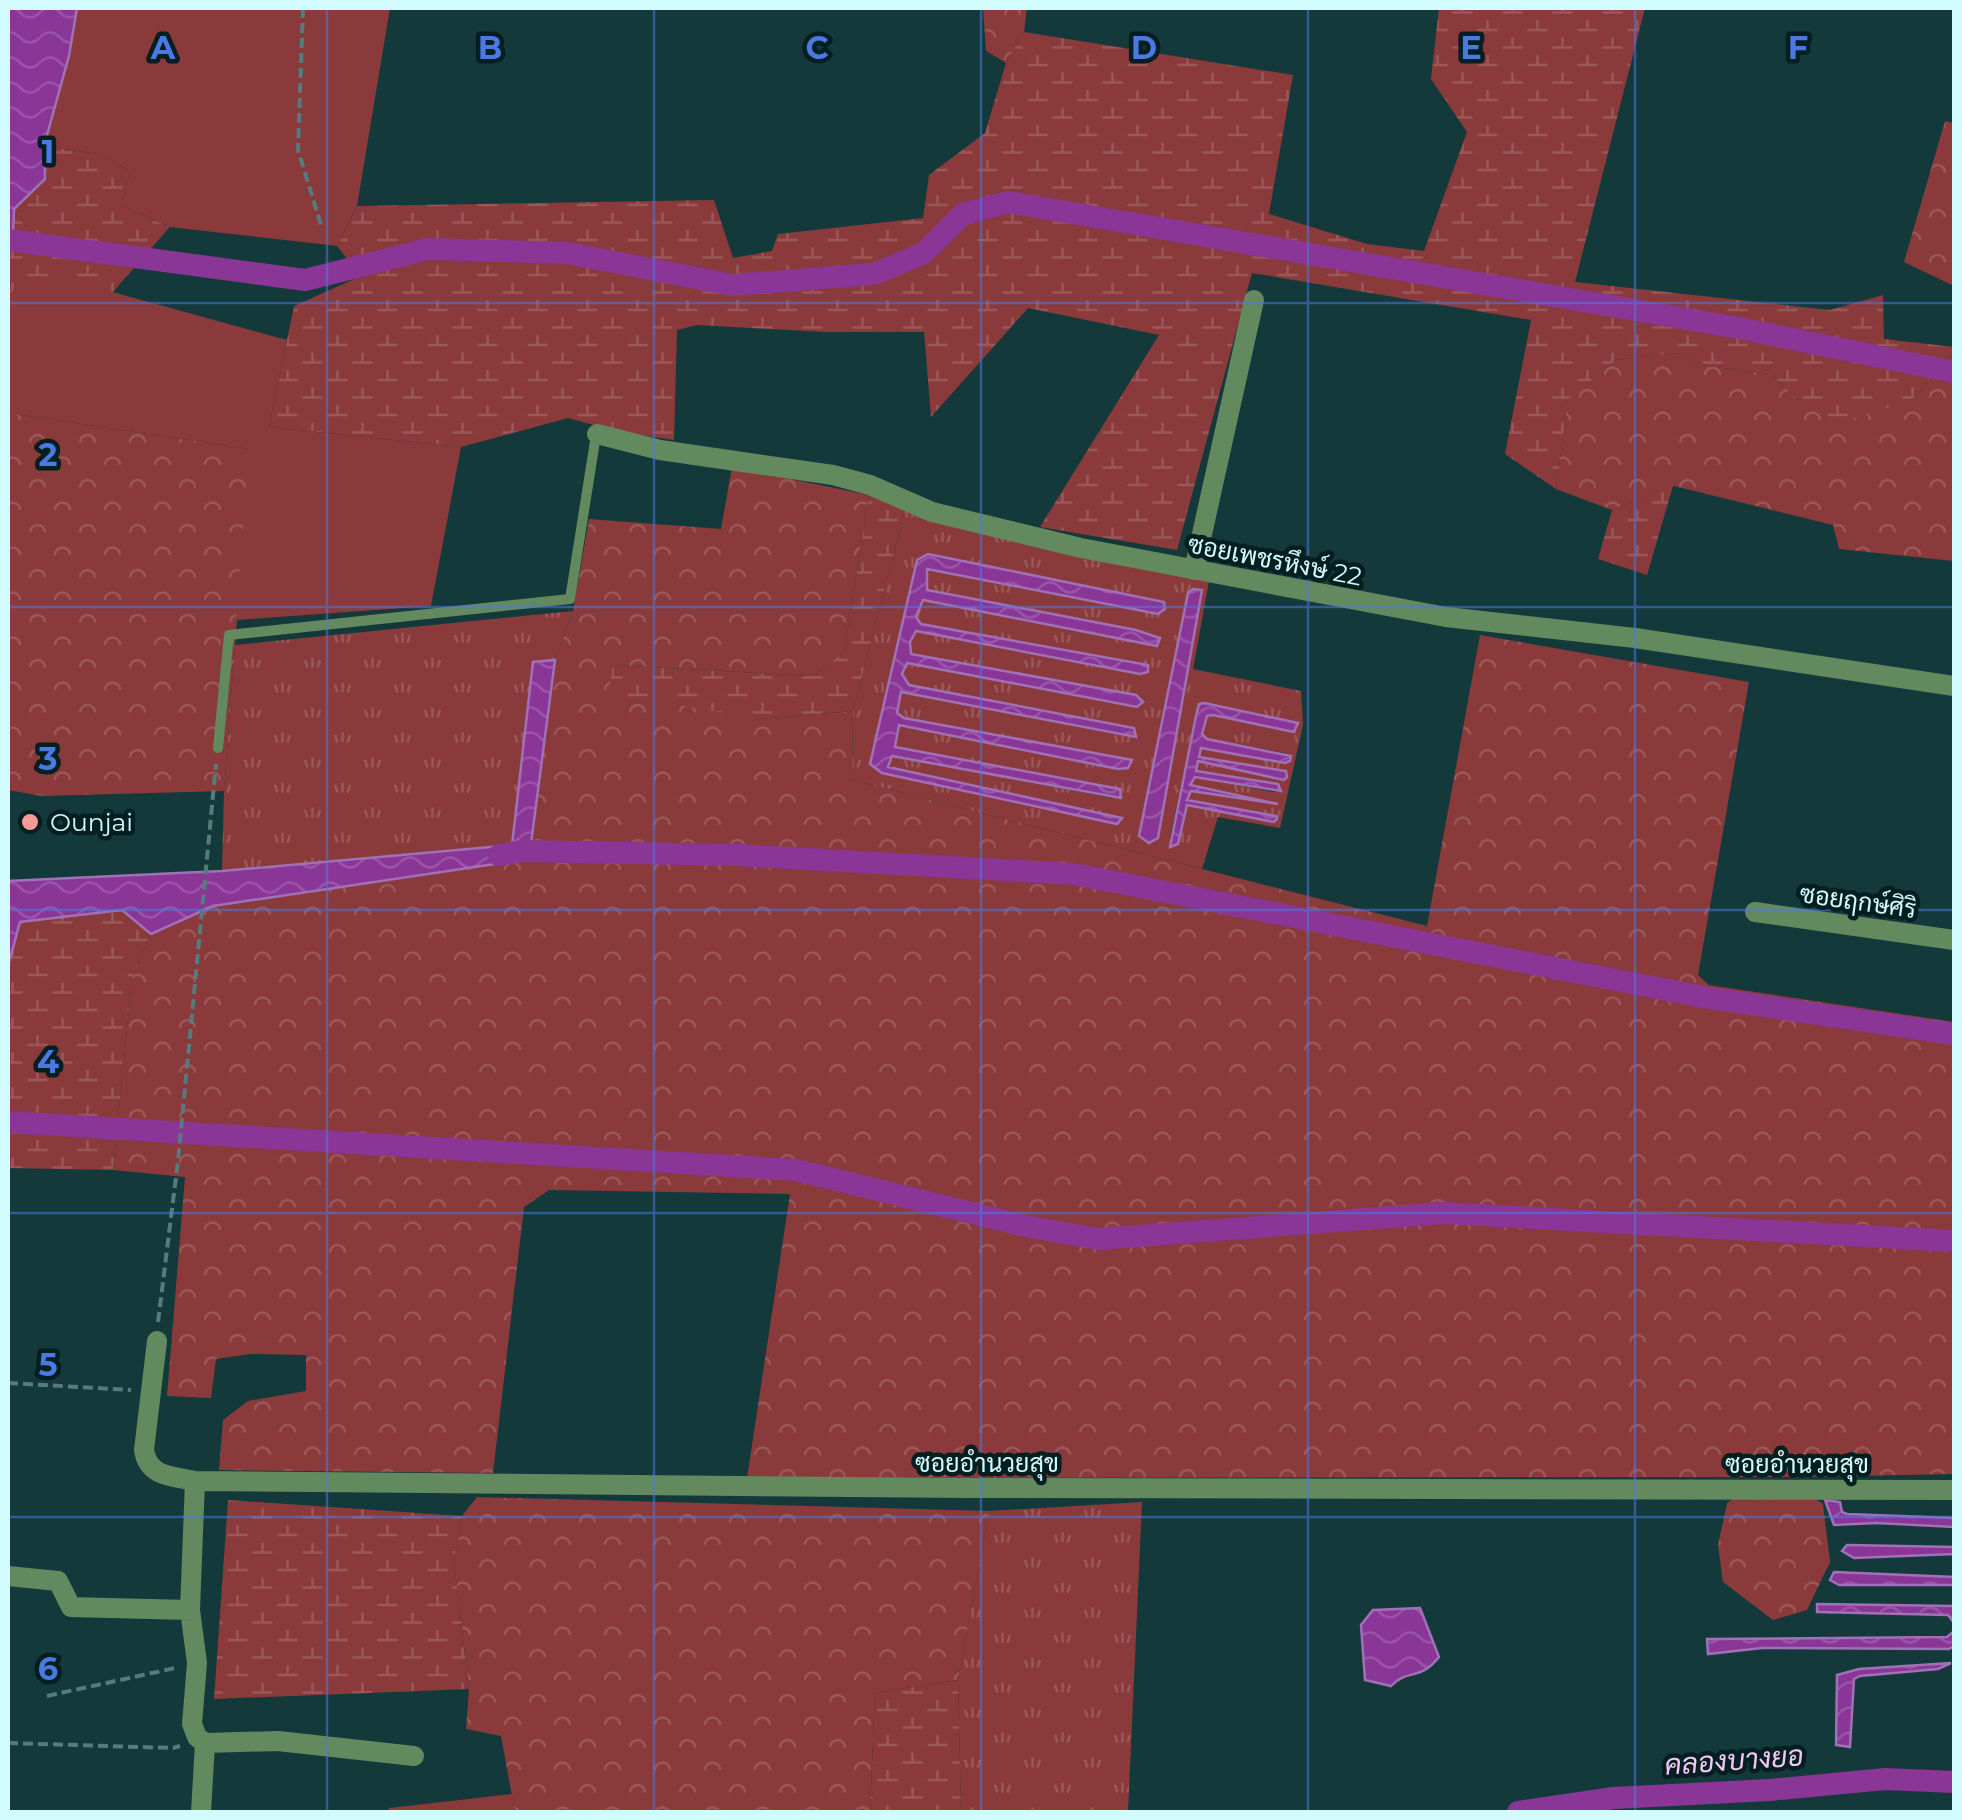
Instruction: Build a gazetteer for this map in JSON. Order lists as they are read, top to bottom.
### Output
{
  "streets": {
    "street": ["ซอยเพชรหึงษ์ 22", "ซอยฤกษ์ศิริ", "ซอยอำนวยสุข"]
  },
  "water": ["คลองบางยอ"],
  "places": ["Ounjai"],
  "grid": {
    "columns": [
      "A",
      "B",
      "C",
      "D",
      "E",
      "F"
    ],
    "rows": [
      "1",
      "2",
      "3",
      "4",
      "5",
      "6"
    ]
  }
}
